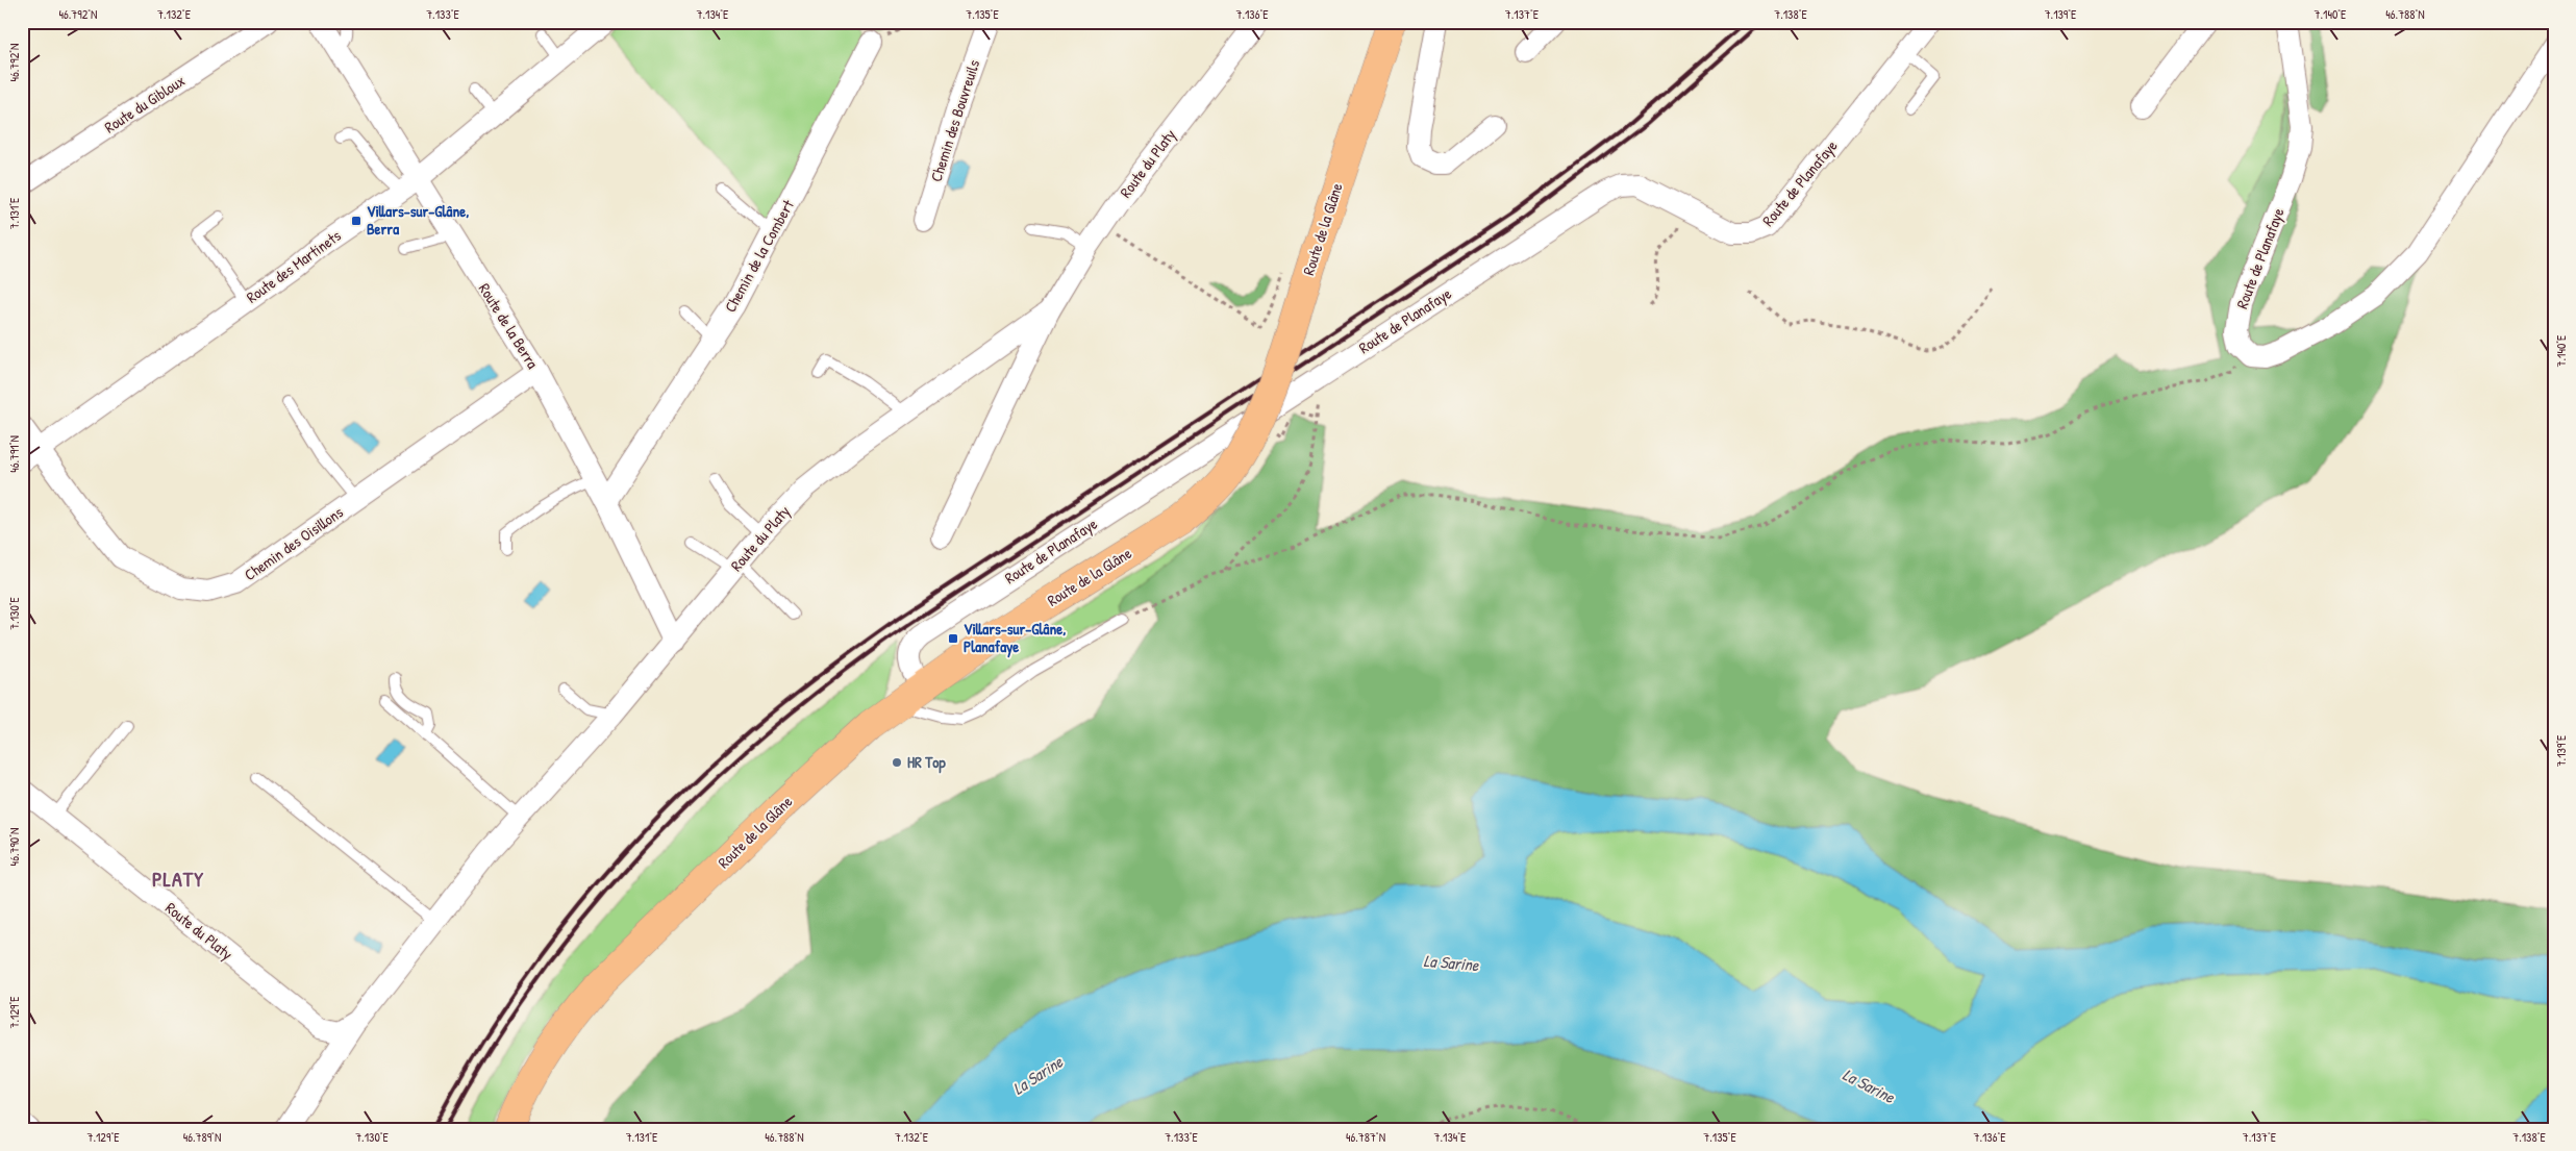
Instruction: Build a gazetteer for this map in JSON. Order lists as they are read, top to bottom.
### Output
{
  "streets": {
    "main road": ["Route de la Glâne"],
    "street": [
      "Route du Gibloux",
      "Chemin des Bouvreuils",
      "Route du Platy",
      "Route de Planafaye",
      "Chemin de la Combert",
      "Route des Martinets",
      "Route de la Berra",
      "Chemin des Oisillons"
    ]
  },
  "crossings": [
    ["Route du Platy", "Route de la Berra"],
    ["Route de Planafaye", "Route de la Glâne"],
    ["Chemin de la Combert", "Route de la Berra"],
    ["Route des Martinets", "Route de la Berra"],
    ["Route des Martinets", "Chemin des Oisillons"],
    ["Route de la Berra", "Chemin des Oisillons"]
  ],
  "districts": ["PLATY"],
  "water": ["La Sarine"],
  "places": {
    "transit": ["Villars-sur-Glâne, Berra", "Villars-sur-Glâne, Planafaye"],
    "other": ["HR Top"]
  },
  "coordinates": [
    "46.792°N",
    "7.132°E",
    "7.133°E",
    "7.134°E",
    "7.135°E",
    "7.136°E",
    "7.137°E",
    "7.138°E",
    "7.139°E",
    "7.140°E",
    "46.788°N",
    "7.131°E",
    "46.791°N",
    "7.130°E",
    "46.790°N",
    "7.129°E",
    "46.789°N",
    "46.787°N"
  ]
}
